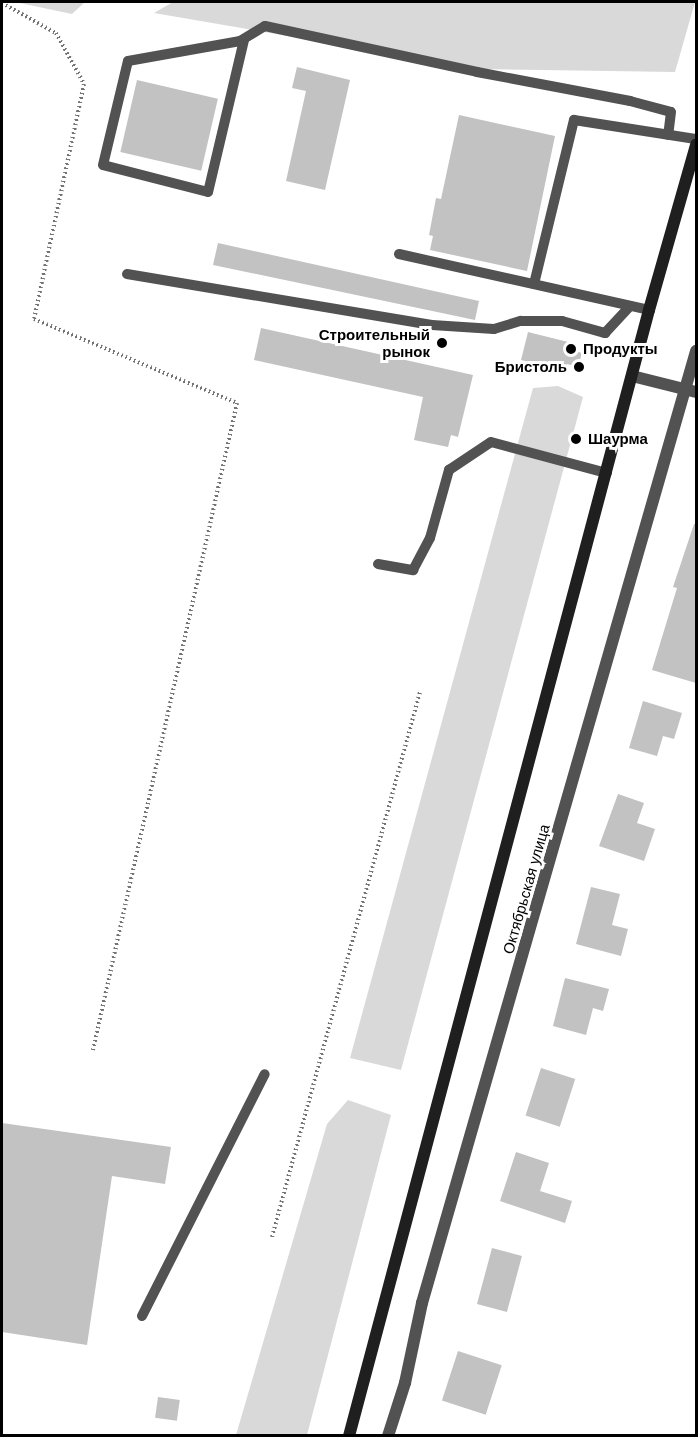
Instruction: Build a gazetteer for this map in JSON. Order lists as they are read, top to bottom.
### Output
{
  "streets": {
    "street": ["Октябрьская улица"]
  },
  "places": [
    "Строительный рынок",
    "Продукты",
    "Бристоль",
    "Шаурма"
  ]
}
